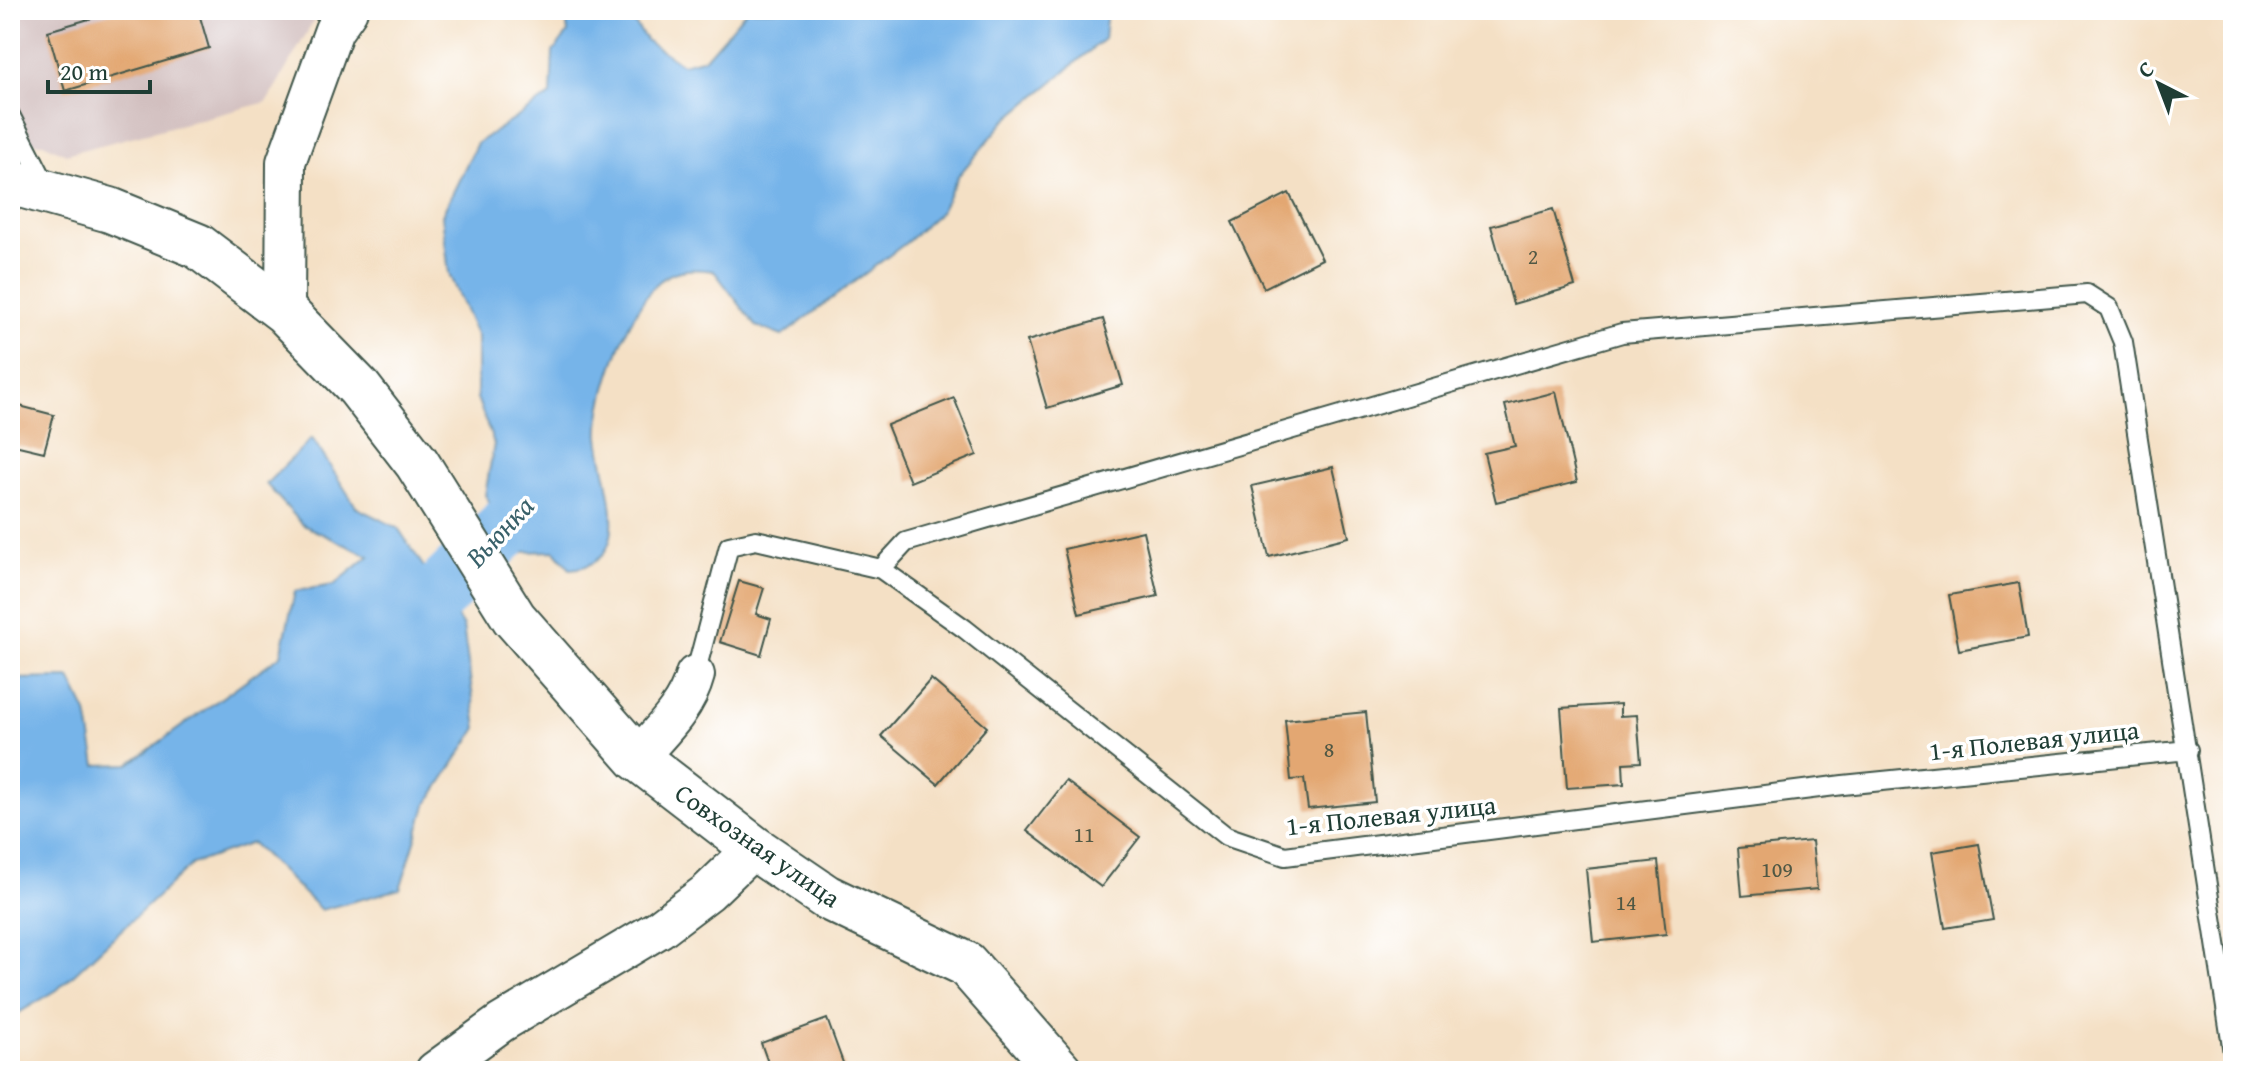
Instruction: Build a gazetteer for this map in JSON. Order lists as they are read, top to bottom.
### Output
{
  "streets": {
    "street": ["Совхозная улица"],
    "lane": ["1-я Полевая улица"]
  },
  "water": ["Вьюнка"],
  "house_numbers": [
    "2",
    "8",
    "11",
    "109",
    "14"
  ],
  "scale_bar": "20 m",
  "north": "top left"
}
